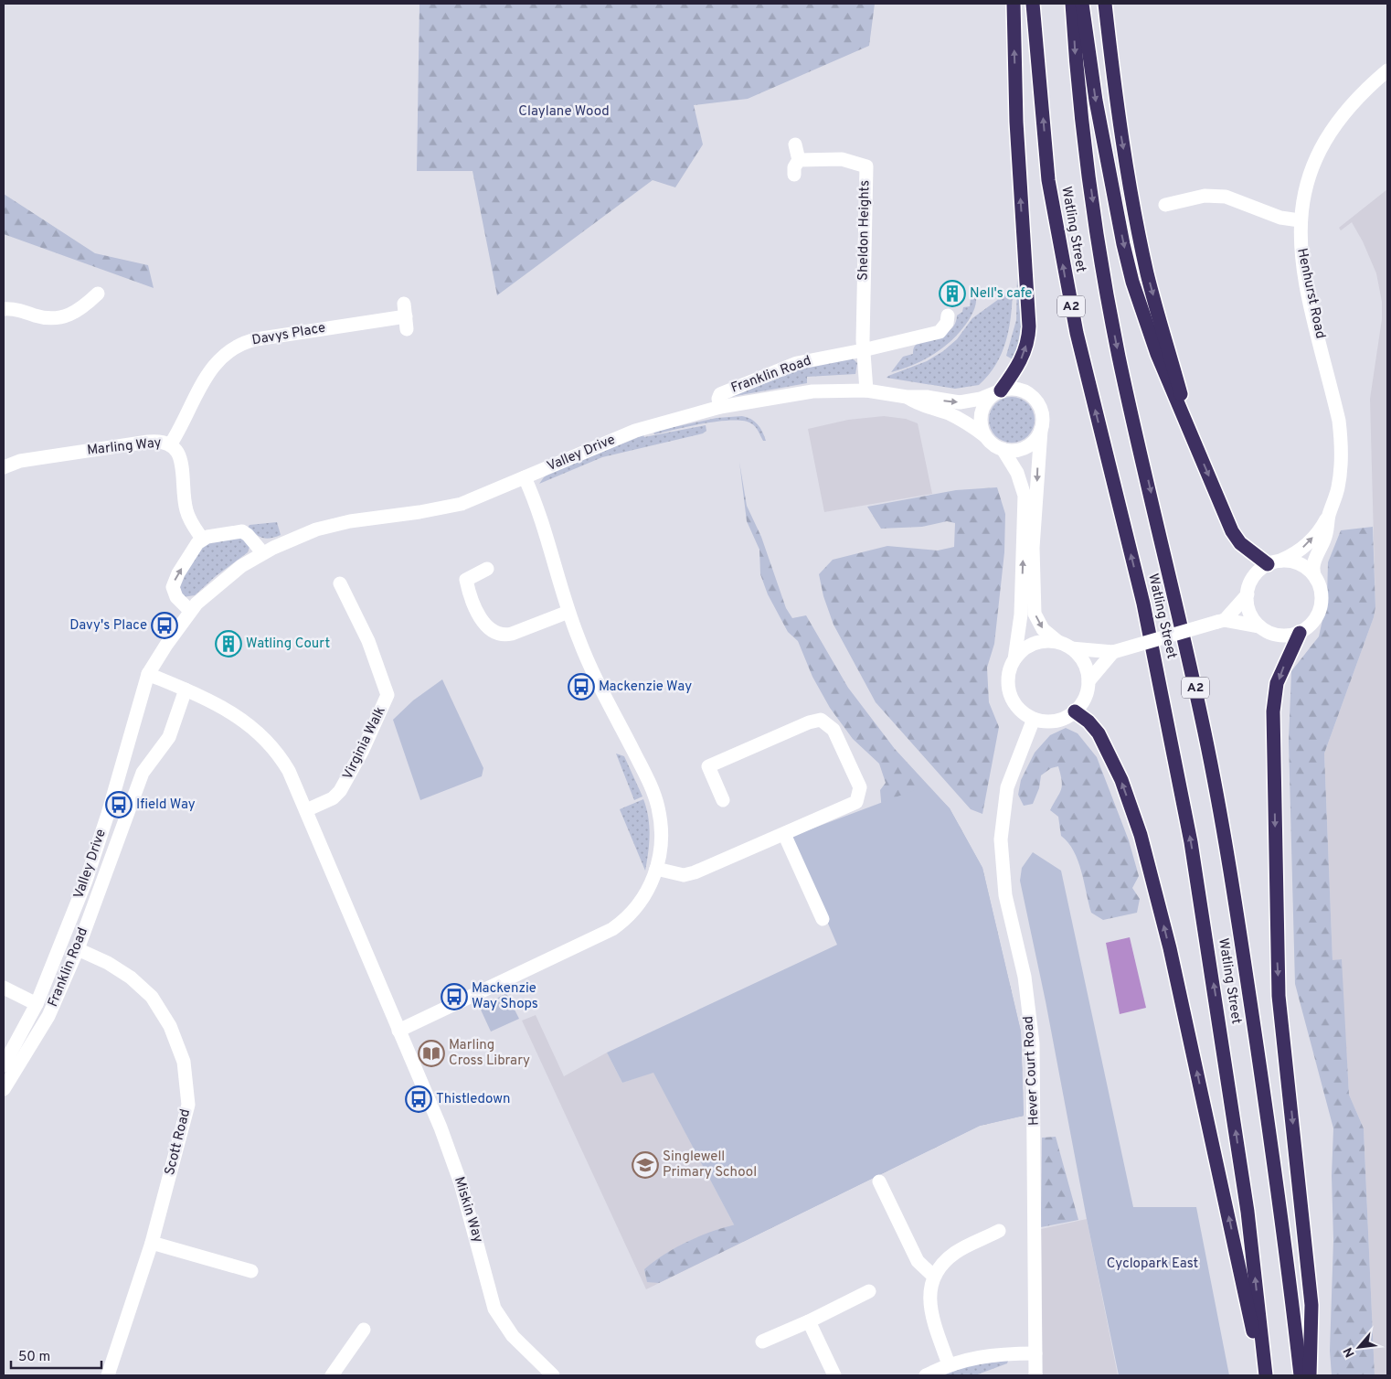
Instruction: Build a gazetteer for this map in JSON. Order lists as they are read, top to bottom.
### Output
{
  "streets": {
    "highway": ["Watling Street", "A2"],
    "street": [
      "Sheldon Heights",
      "Henhurst Road",
      "Davys Place",
      "Franklin Road",
      "Marling Way",
      "Valley Drive",
      "Virginia Walk",
      "Hever Court Road",
      "Scott Road",
      "Miskin Way"
    ]
  },
  "crossings": [
    ["Sheldon Heights", "Franklin Road"],
    ["Davys Place", "Marling Way"],
    ["Franklin Road", "Valley Drive"],
    ["Franklin Road", "Scott Road"]
  ],
  "parks": ["Claylane Wood", "Cyclopark East"],
  "places": {
    "building": ["Nell's cafe", "Watling Court"],
    "bus stop": [
      "Davy's Place",
      "Mackenzie Way",
      "Ifield Way",
      "Mackenzie Way Shops",
      "Thistledown"
    ],
    "library": ["Marling Cross Library"],
    "school or university": ["Singlewell Primary School"]
  },
  "scale_bar": "50 m",
  "north": "bottom left"
}
